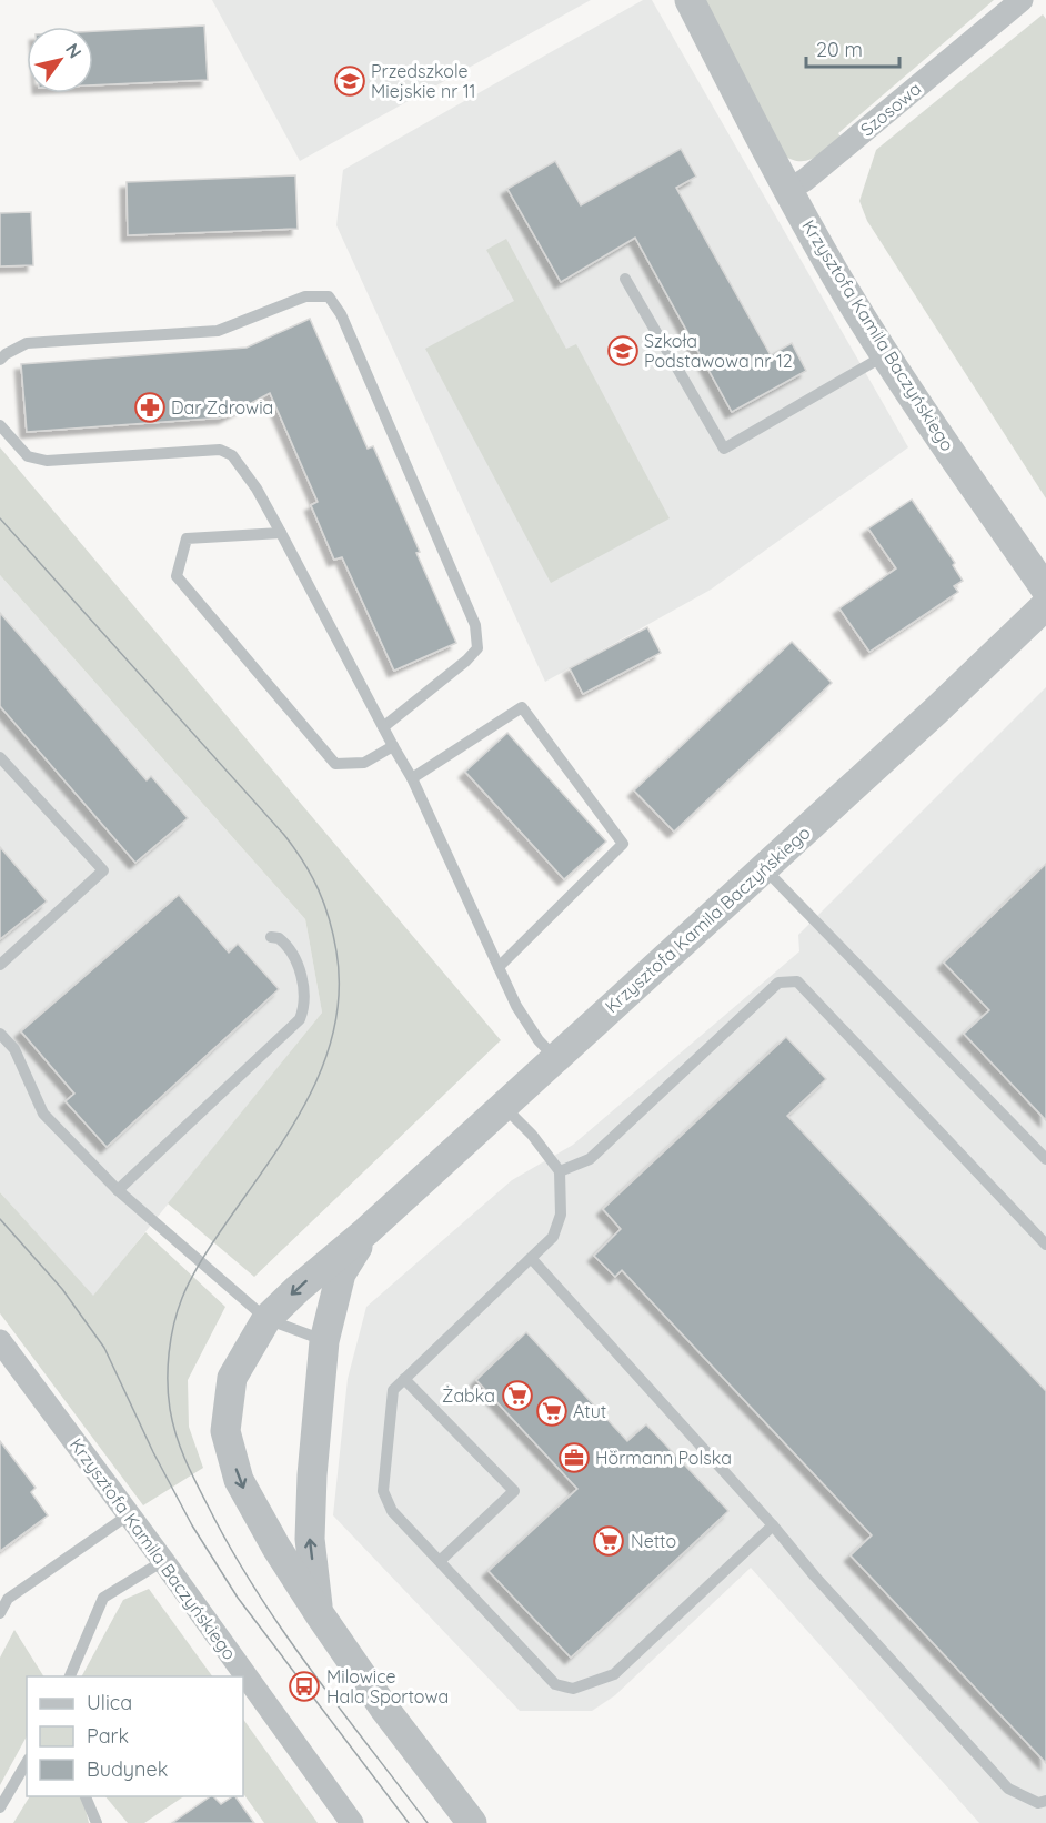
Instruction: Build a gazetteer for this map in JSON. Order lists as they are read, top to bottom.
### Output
{
  "streets": {
    "street": ["Szosowa", "Krzysztofa Kamila Baczyńskiego"]
  },
  "crossings": [
    ["Szosowa", "Krzysztofa Kamila Baczyńskiego"]
  ],
  "places": {
    "school or university": ["Przedszkole Miejskie nr 11", "Szkoła Podstawowa nr 12"],
    "pharmacy": ["Dar Zdrowia"],
    "supermarket": ["Żabka", "Atut", "Netto"],
    "office": ["Hörmann Polska"],
    "bus stop": ["Milowice Hala Sportowa"]
  },
  "legend": ["Ulica", "Park", "Budynek"],
  "scale_bar": "20 m",
  "north": "top right"
}
